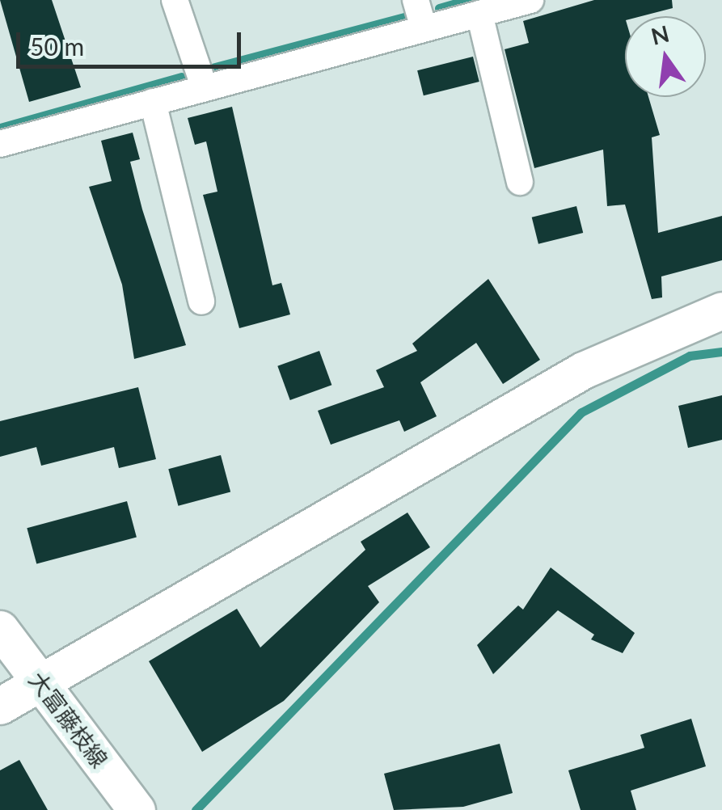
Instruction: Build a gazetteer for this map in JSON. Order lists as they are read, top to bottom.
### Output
{
  "streets": {
    "street": ["大富藤枝線"]
  },
  "scale_bar": "50 m",
  "north": "top"
}
